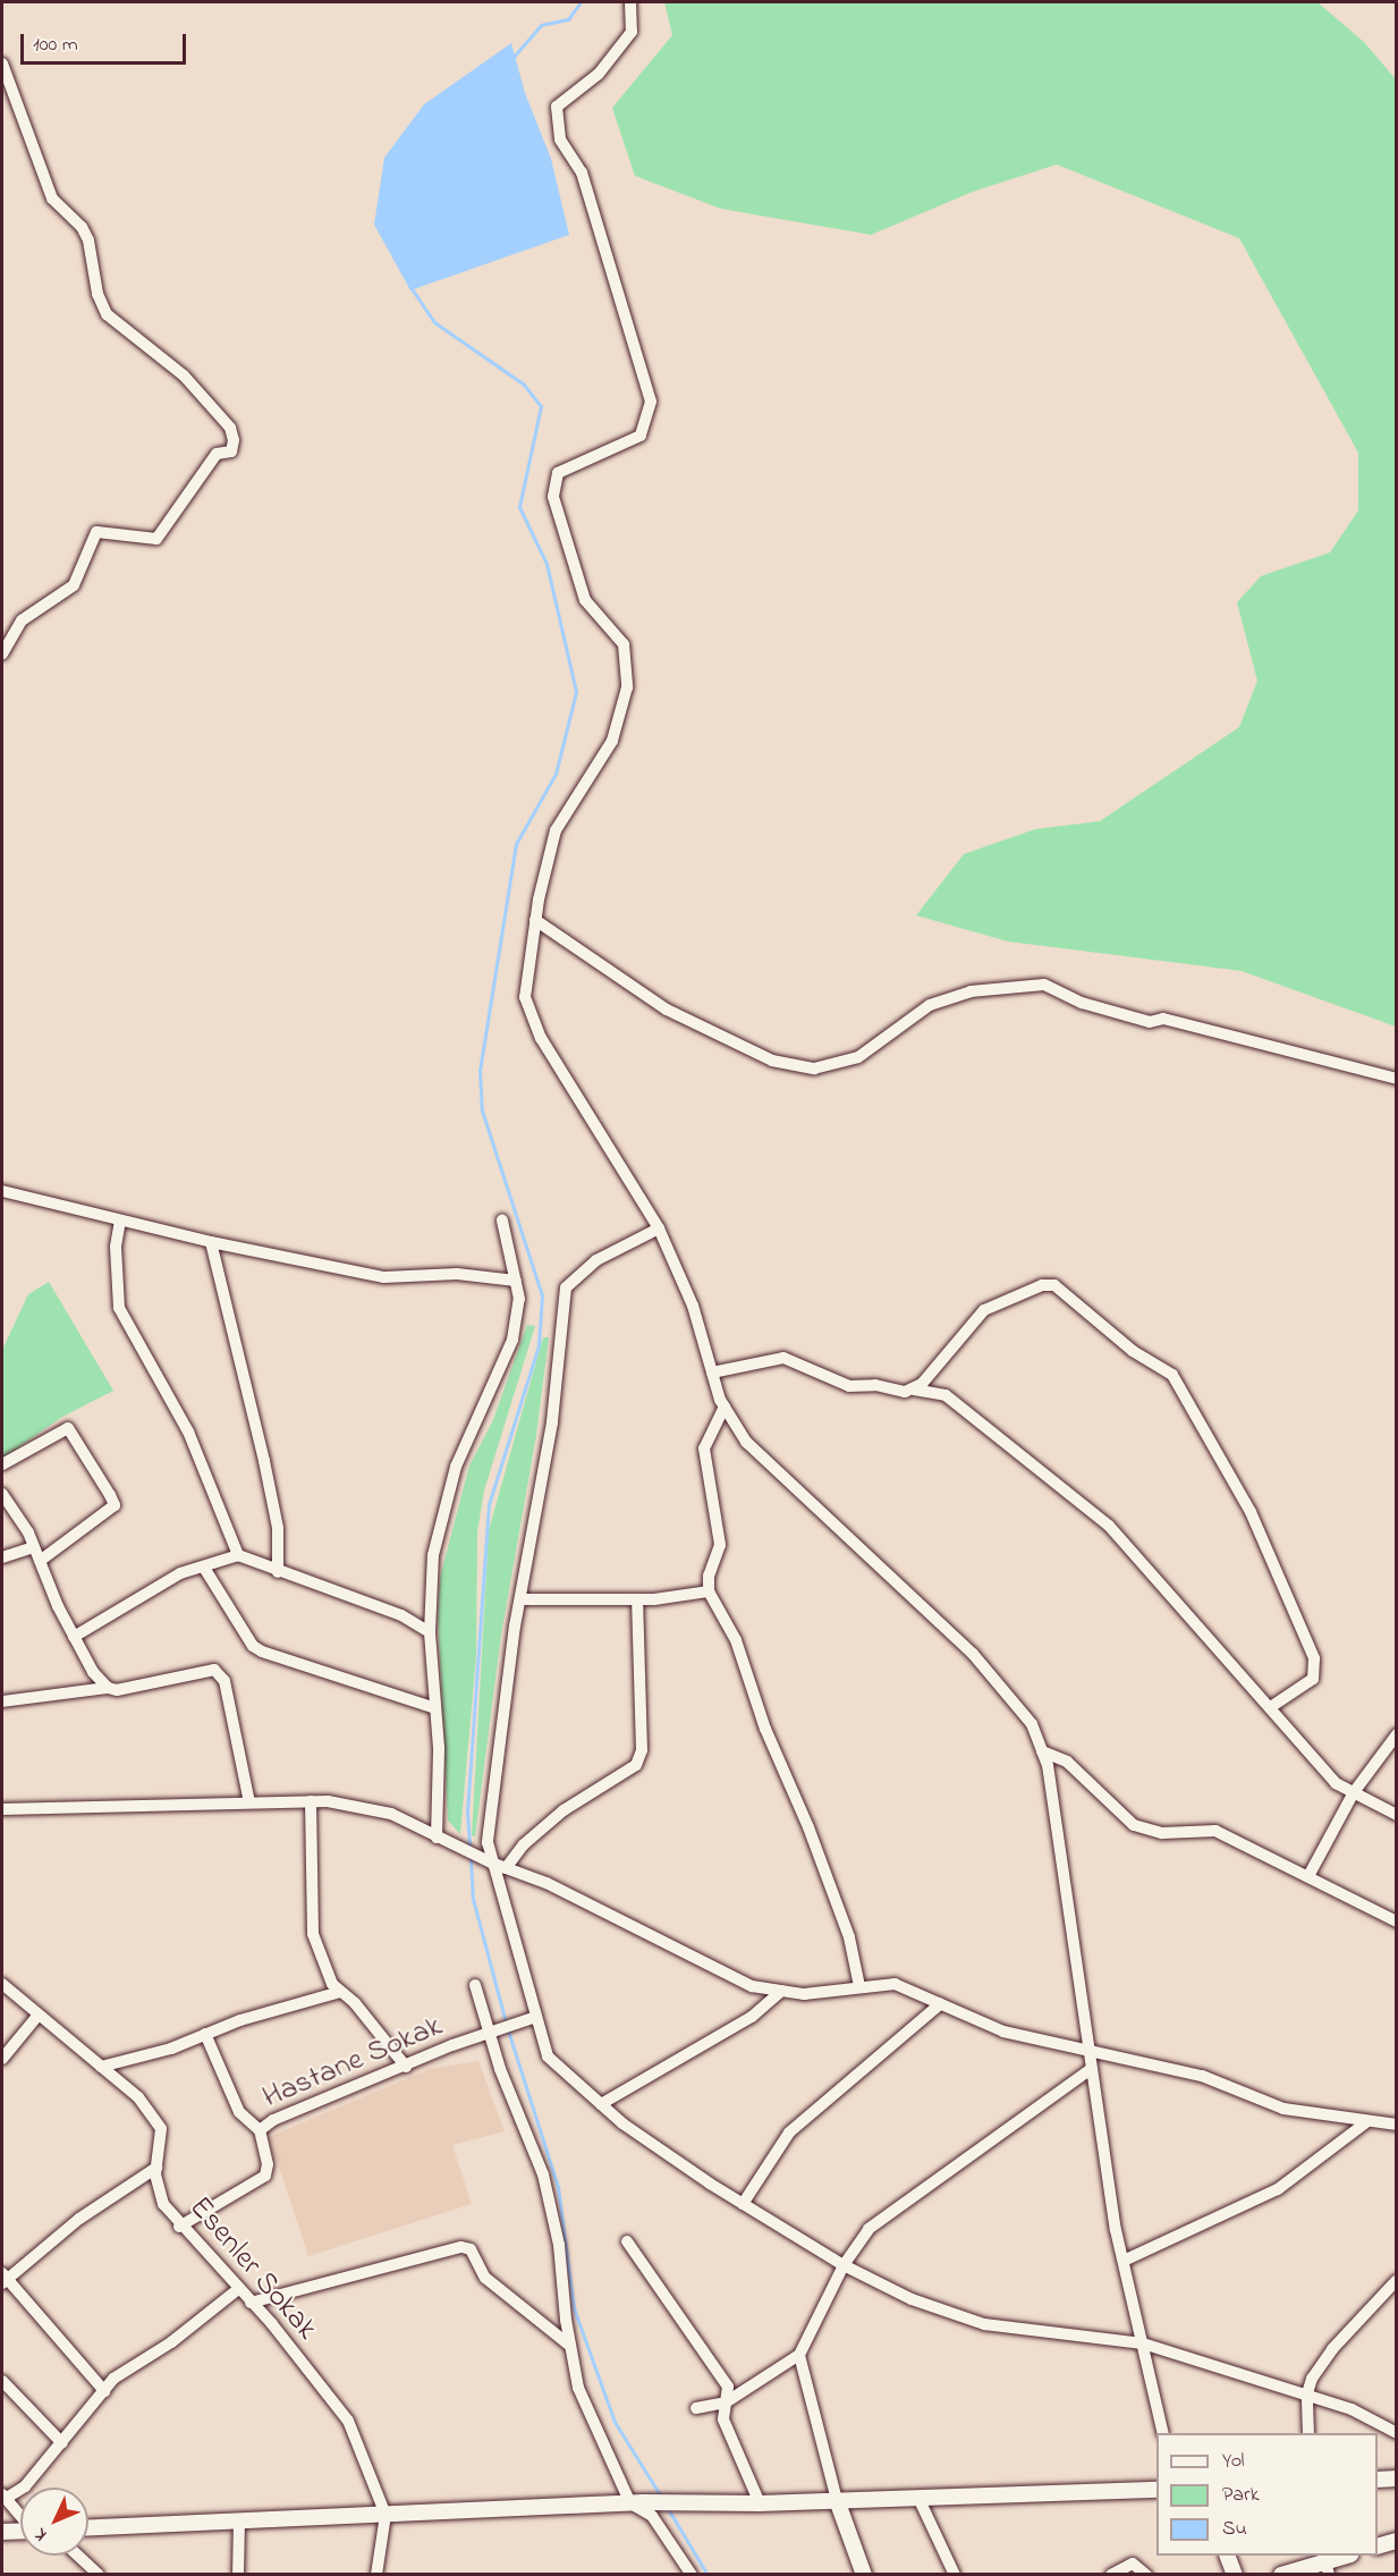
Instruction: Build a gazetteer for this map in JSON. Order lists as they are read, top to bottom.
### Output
{
  "streets": {
    "street": ["Hastane Sokak", "Esenler Sokak"]
  },
  "crossings": [
    ["Hastane Sokak", "Esenler Sokak"]
  ],
  "legend": ["Yol", "Park", "Su"],
  "scale_bar": "100 m",
  "north": "bottom left"
}
